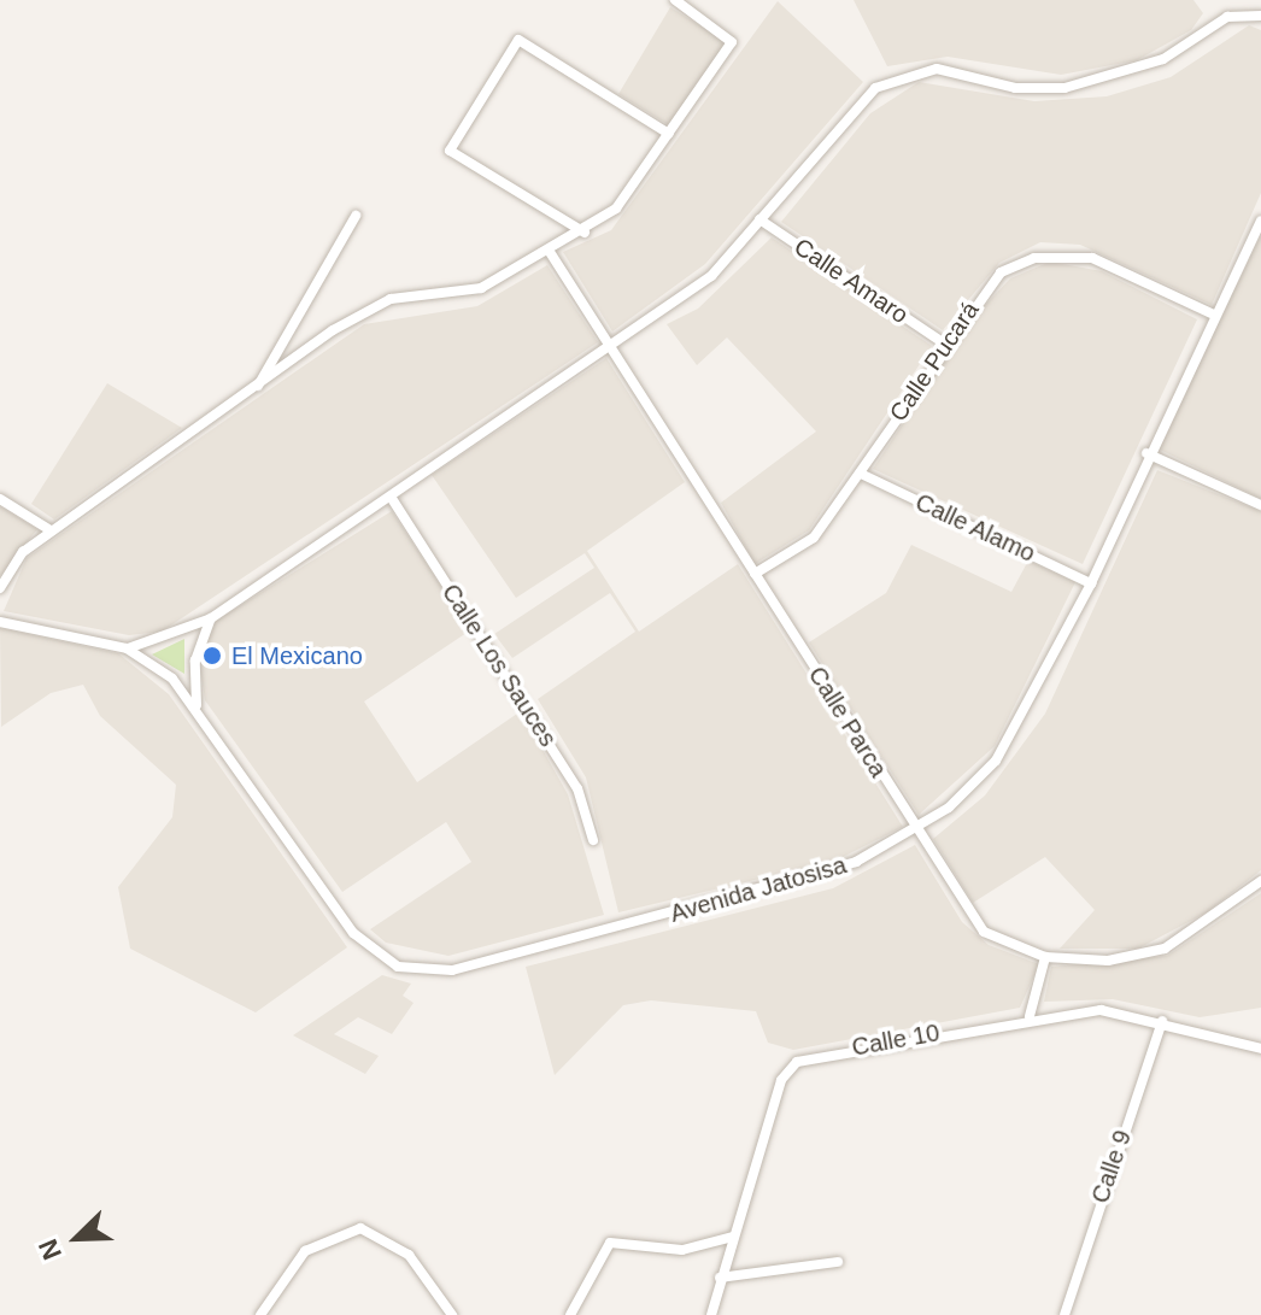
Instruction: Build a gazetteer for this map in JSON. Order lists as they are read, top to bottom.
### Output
{
  "streets": {
    "street": [
      "Calle Amaro",
      "Calle Pucará",
      "Calle Alamo",
      "Calle Los Sauces",
      "Calle Parca",
      "Avenida Jatosisa",
      "Calle 10",
      "Calle 9"
    ]
  },
  "crossings": [
    ["Calle Amaro", "Calle Pucará"],
    ["Calle Pucará", "Calle Alamo"],
    ["Calle Pucará", "Calle Parca"],
    ["Calle Pucará", "Avenida Jatosisa"],
    ["Calle Alamo", "Avenida Jatosisa"],
    ["Calle Parca", "Avenida Jatosisa"],
    ["Calle 10", "Calle 9"]
  ],
  "places": ["El Mexicano"],
  "north": "bottom left"
}
